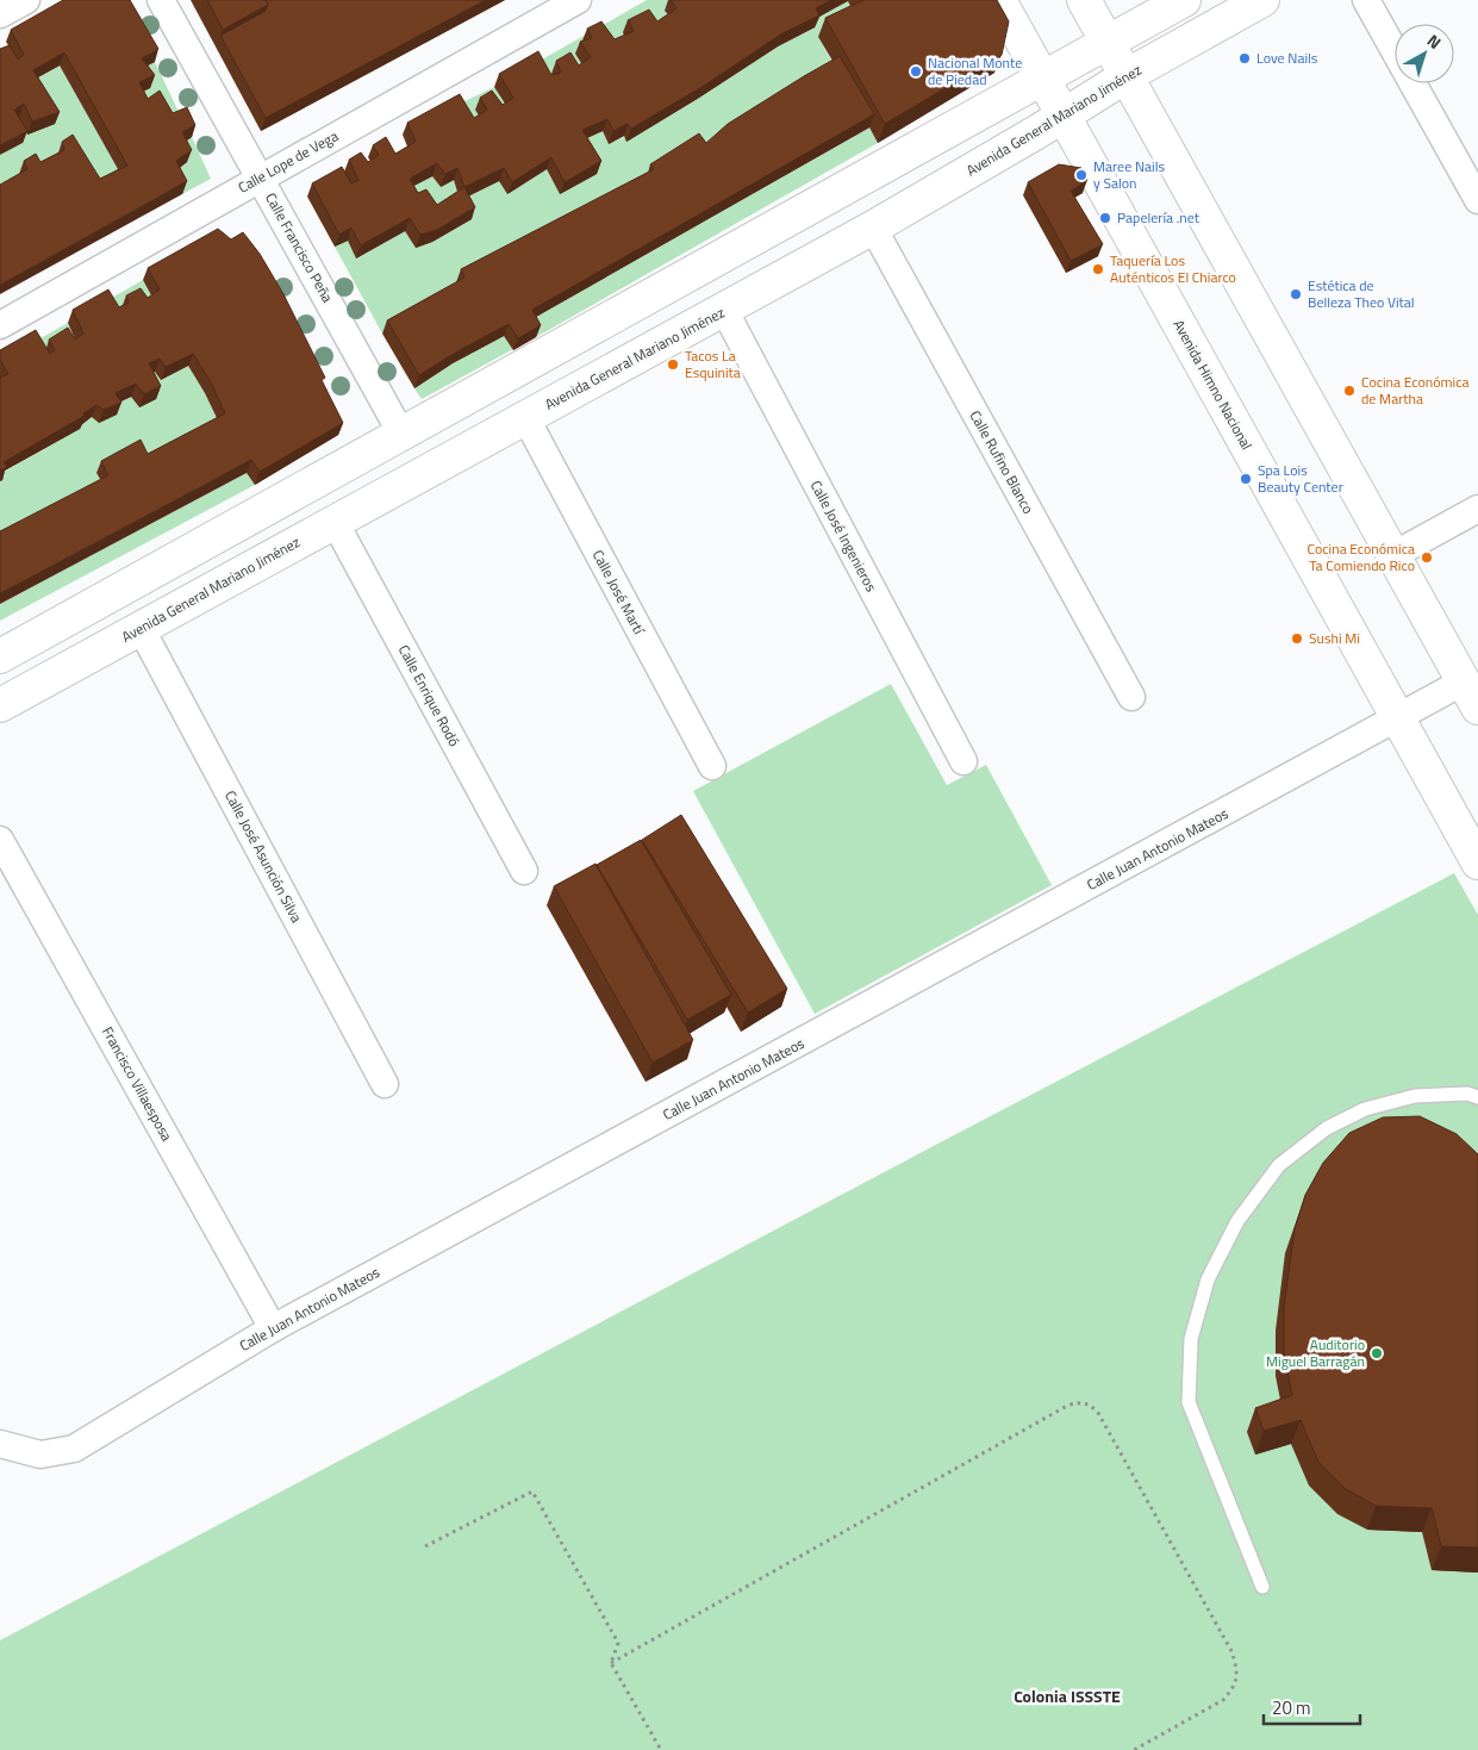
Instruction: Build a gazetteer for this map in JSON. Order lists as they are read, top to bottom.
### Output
{
  "streets": {
    "main road": ["Avenida General Mariano Jiménez", "Avenida Himno Nacional"],
    "street": [
      "Calle Lope de Vega",
      "Calle Francisco Peña",
      "Calle Rufino Blanco",
      "Calle José Ingenieros",
      "Calle José Martí",
      "Calle Enrique Rodó",
      "Calle Juan Antonio Mateos",
      "Calle José Asunción Silva",
      "Francisco Villaesposa"
    ]
  },
  "crossings": [
    ["Avenida General Mariano Jiménez", "Avenida Himno Nacional"],
    ["Avenida General Mariano Jiménez", "Calle Rufino Blanco"],
    ["Avenida General Mariano Jiménez", "Calle José Ingenieros"],
    ["Avenida General Mariano Jiménez", "Calle José Martí"],
    ["Avenida General Mariano Jiménez", "Calle Enrique Rodó"],
    ["Avenida General Mariano Jiménez", "Calle José Asunción Silva"],
    ["Calle Lope de Vega", "Calle Francisco Peña"],
    ["Avenida Himno Nacional", "Calle Juan Antonio Mateos"],
    ["Calle Juan Antonio Mateos", "Francisco Villaesposa"]
  ],
  "districts": ["Colonia ISSSTE"],
  "places": [
    "Love Nails",
    "Nacional Monte de Piedad",
    "Maree Nails y Salon",
    "Papelería .net",
    "Taquería Los Auténticos El Chiarco",
    "Estética de Belleza Theo Vital",
    "Tacos La Esquinita",
    "Cocina Económica de Martha",
    "Spa Lois Beauty Center",
    "Cocina Económica Ta Comiendo Rico",
    "Sushi Mi",
    "Auditorio Miguel Barragán"
  ],
  "scale_bar": "20 m",
  "north": "top right"
}
